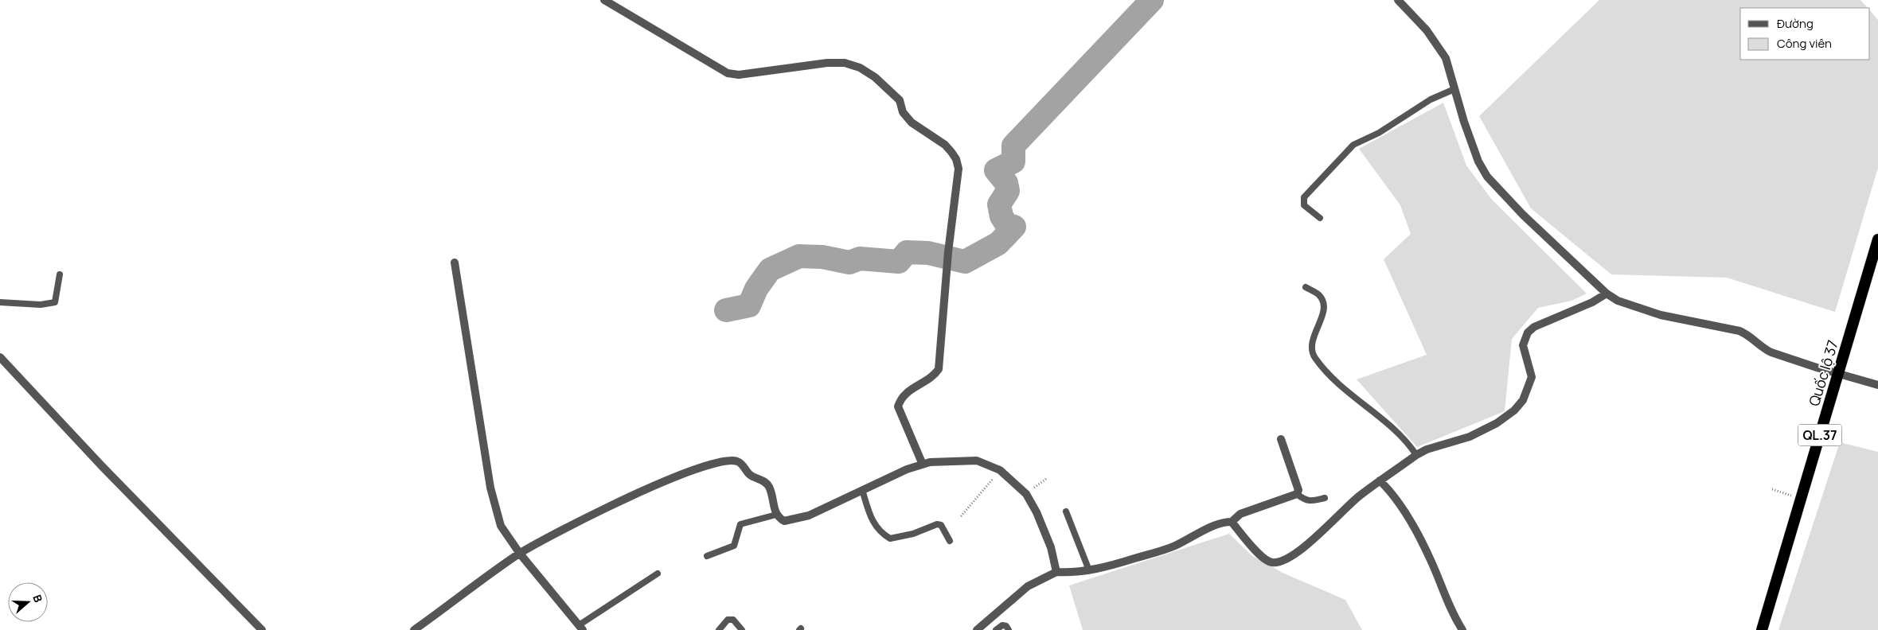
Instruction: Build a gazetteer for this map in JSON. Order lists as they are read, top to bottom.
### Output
{
  "streets": {
    "highway": ["Quốc lộ 37", "QL.37"]
  },
  "legend": ["Đường", "Công viên"],
  "north": "right"
}
